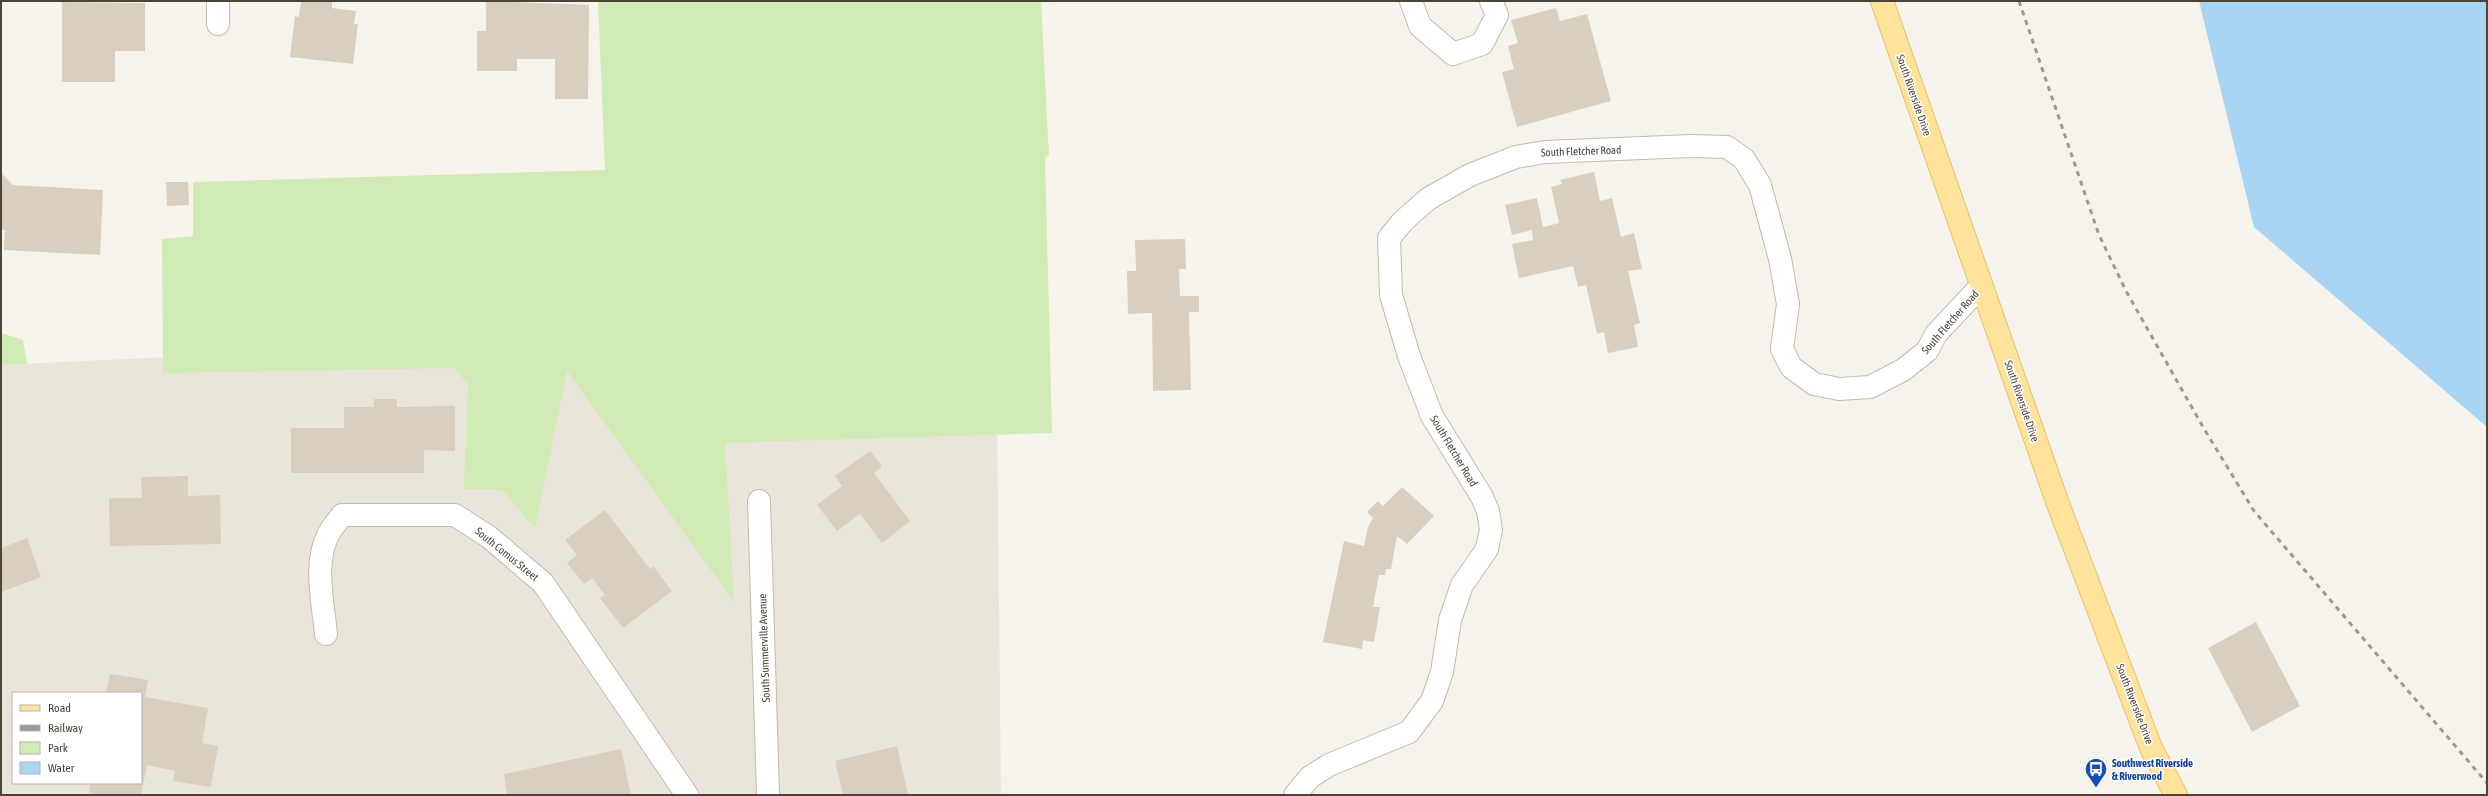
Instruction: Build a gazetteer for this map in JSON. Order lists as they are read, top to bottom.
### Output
{
  "streets": {
    "main road": ["South Riverside Drive"],
    "street": ["South Fletcher Road", "South Comus Street", "South Summerville Avenue"]
  },
  "crossings": [
    ["South Riverside Drive", "South Fletcher Road"]
  ],
  "places": {
    "bus stop": ["Southwest Riverside & Riverwood"]
  },
  "legend": [
    "Road",
    "Railway",
    "Park",
    "Water"
  ]
}
